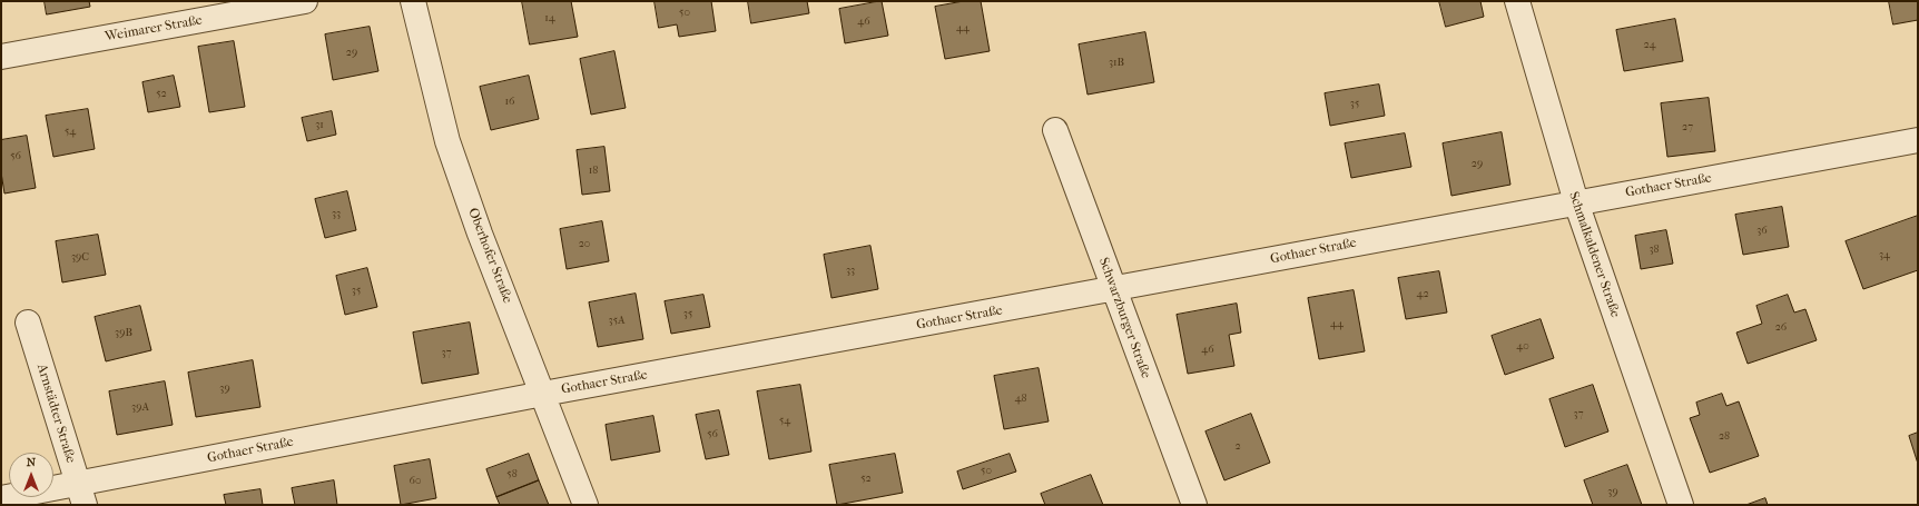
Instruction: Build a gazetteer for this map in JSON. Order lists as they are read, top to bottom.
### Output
{
  "streets": {
    "street": [
      "Weimarer Straße",
      "Gothaer Straße",
      "Schmalkaldener Straße",
      "Oberhofer Straße",
      "Schwarzburger Straße",
      "Arnstädter Straße"
    ]
  },
  "crossings": [
    ["Gothaer Straße", "Schmalkaldener Straße"],
    ["Gothaer Straße", "Oberhofer Straße"],
    ["Gothaer Straße", "Schwarzburger Straße"],
    ["Gothaer Straße", "Arnstädter Straße"]
  ],
  "house_numbers": [
    "50",
    "14",
    "46",
    "44",
    "24",
    "29",
    "31B",
    "52",
    "16",
    "35",
    "31",
    "27",
    "54",
    "56",
    "29",
    "18",
    "33",
    "36",
    "20",
    "38",
    "34",
    "39C",
    "33",
    "35",
    "42",
    "35",
    "35A",
    "44",
    "26",
    "39B",
    "40",
    "46",
    "37",
    "39",
    "48",
    "39A",
    "37",
    "54",
    "56",
    "28",
    "2",
    "50",
    "58",
    "52",
    "60",
    "39"
  ],
  "north": "top"
}
